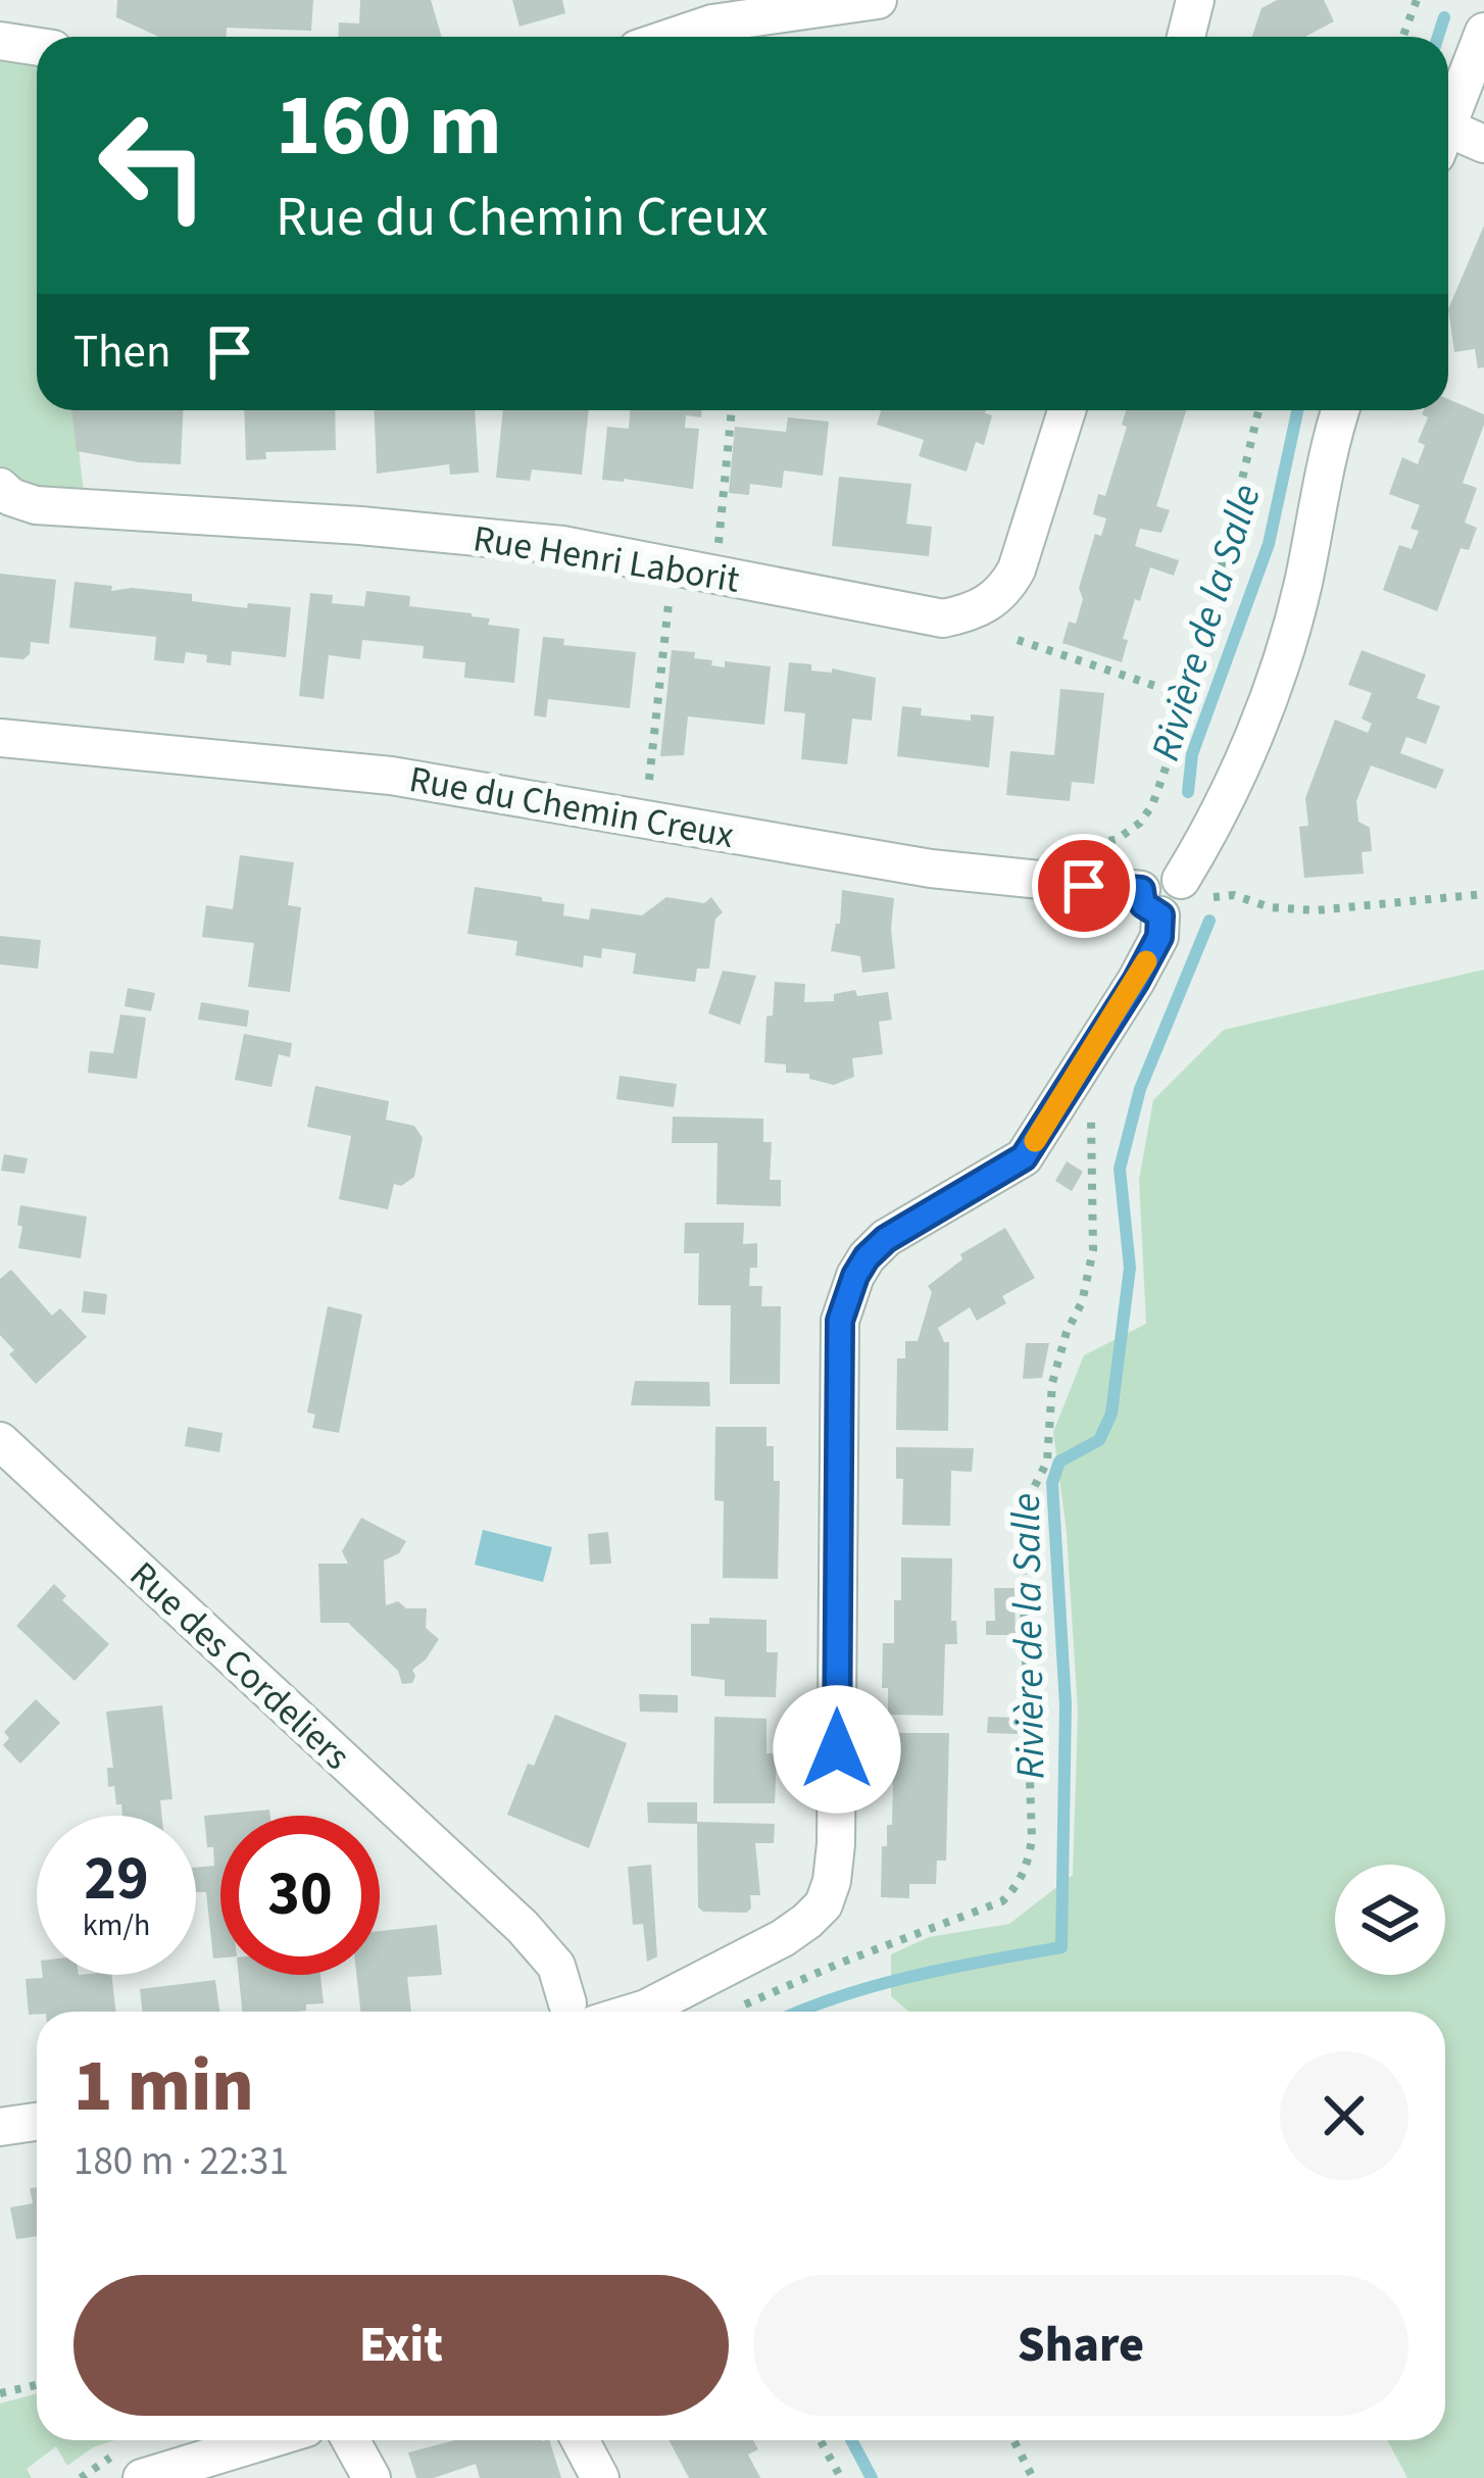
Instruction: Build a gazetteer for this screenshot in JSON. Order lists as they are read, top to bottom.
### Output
{
  "streets": {
    "street": ["Rue Henri Laborit", "Rue du Chemin Creux", "Rue des Cordeliers"]
  },
  "water": ["Rivière de la Salle"],
  "page": {
    "turn": ["160 m", "Rue du Chemin Creux"],
    "then": "Then",
    "speed": "29 km/h",
    "limit": "30",
    "heading": ["1 min", "180 m · 22:31"],
    "buttons": ["Exit", "Share"]
  }
}
